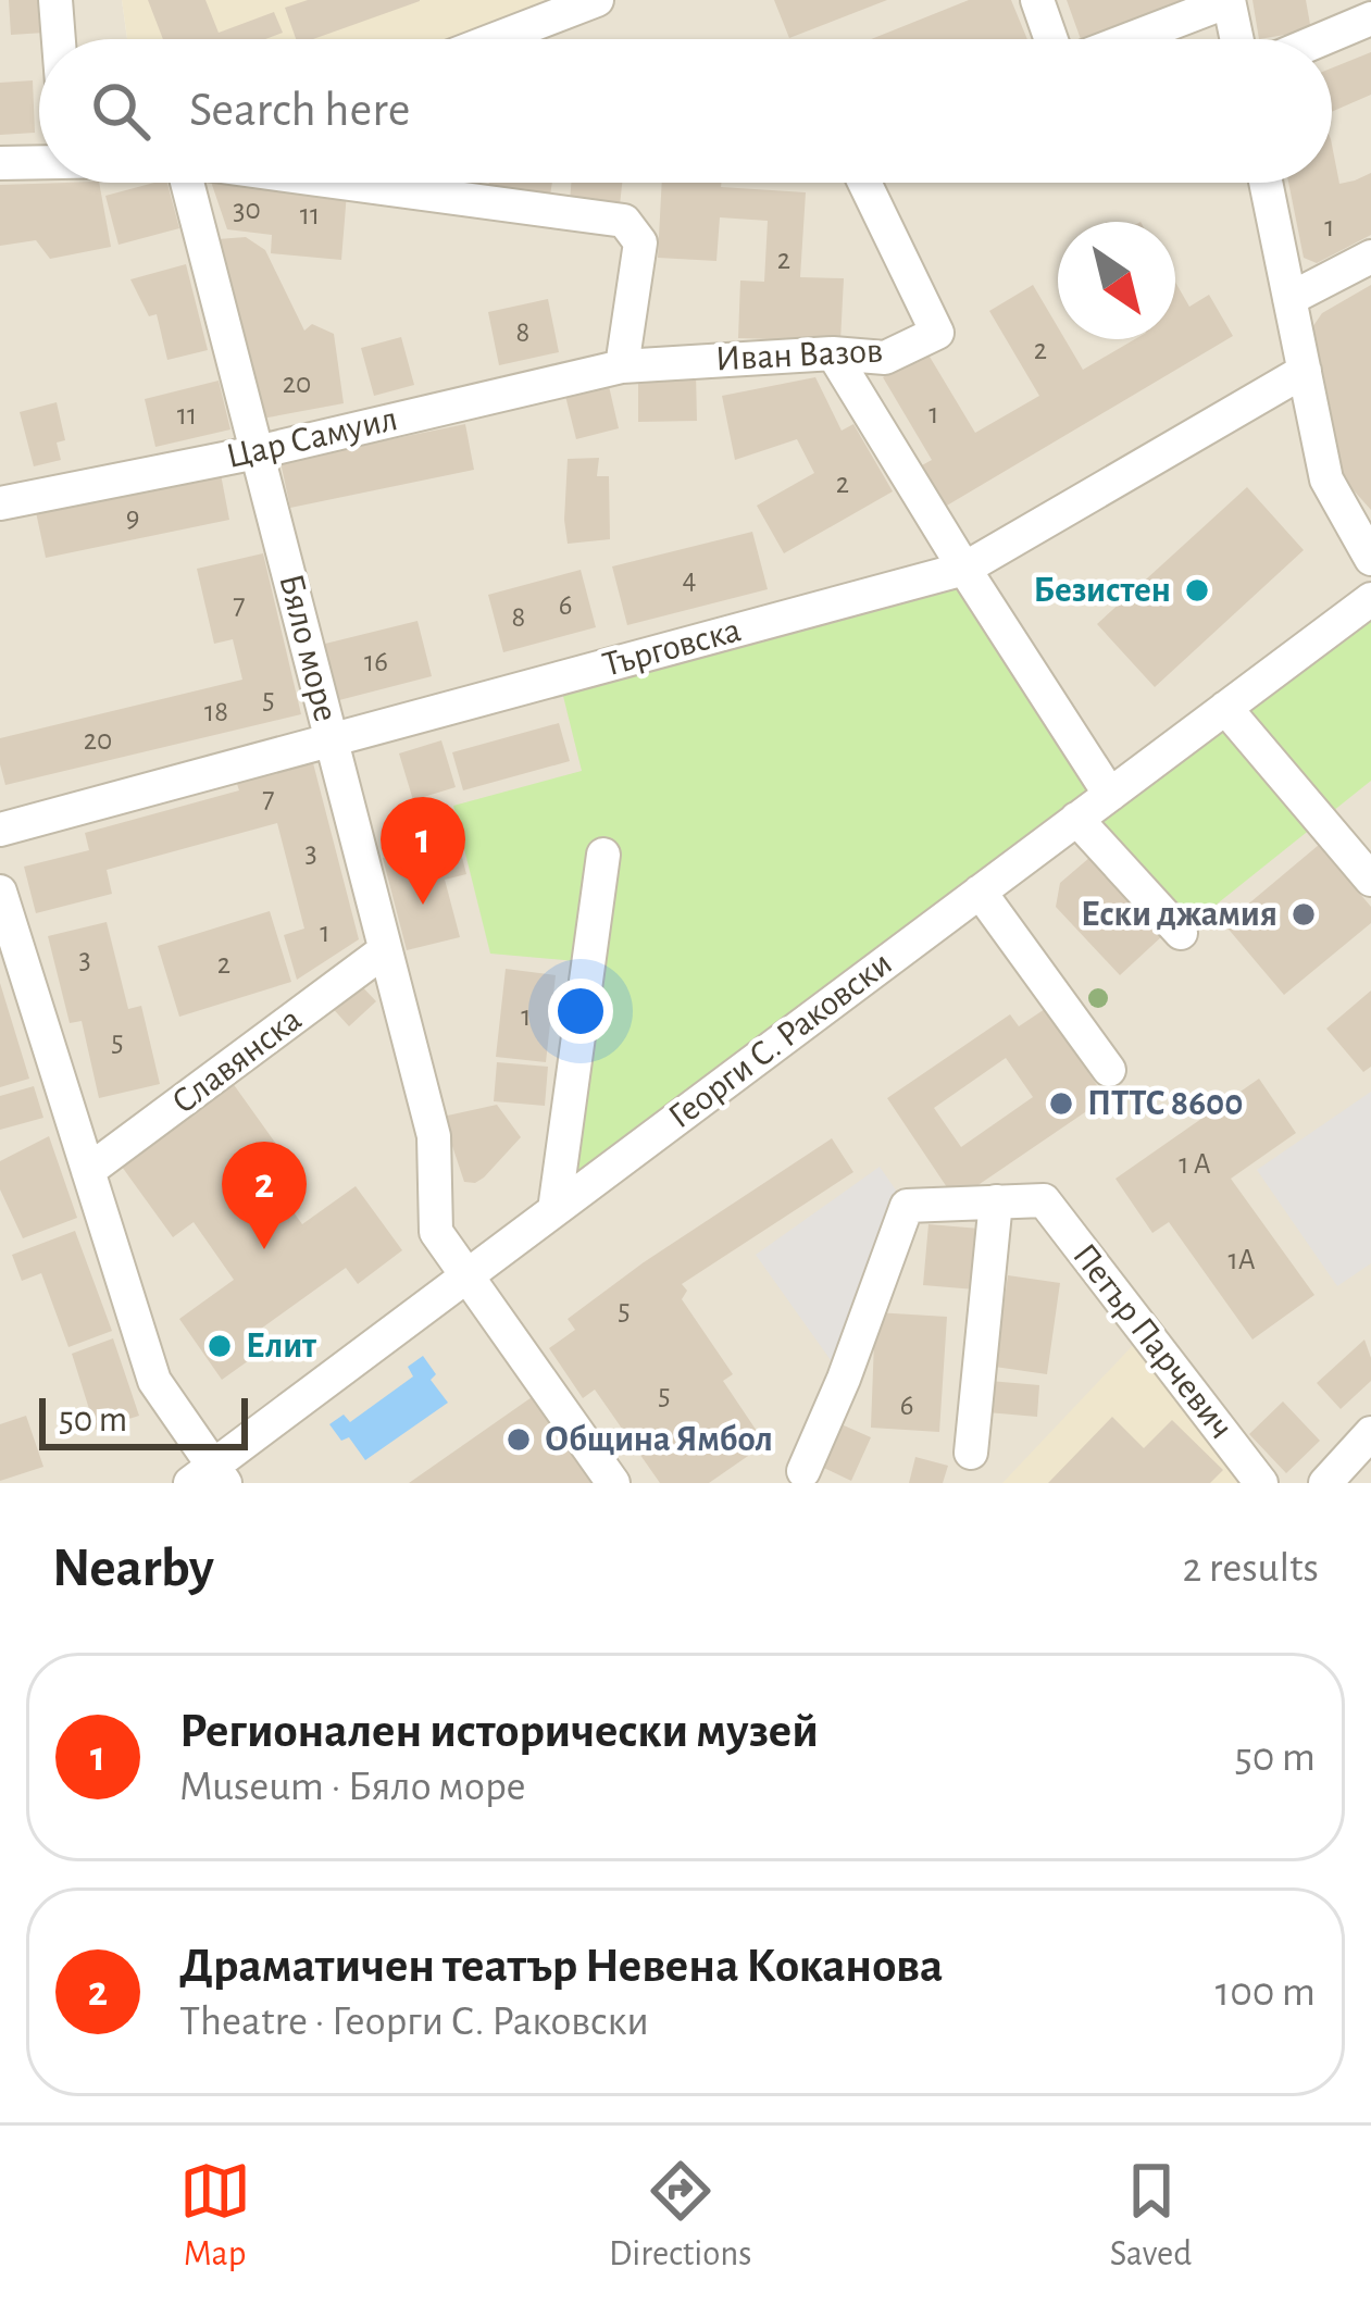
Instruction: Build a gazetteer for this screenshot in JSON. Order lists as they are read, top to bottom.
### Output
{
  "streets": {
    "street": [
      "Иван Вазов",
      "Цар Самуил",
      "Бяло море",
      "Търговска",
      "Георги С. Раковски",
      "Славянска",
      "Петър Парчевич"
    ]
  },
  "crossings": [
    ["Иван Вазов", "Цар Самуил"],
    ["Цар Самуил", "Бяло море"],
    ["Бяло море", "Търговска"],
    ["Бяло море", "Георги С. Раковски"],
    ["Бяло море", "Славянска"]
  ],
  "places": [
    "Безистен",
    "Ески джамия",
    "ПТТС 8600",
    "Елит",
    "Община Ямбол"
  ],
  "house_numbers": [
    "30",
    "11",
    "1",
    "2",
    "8",
    "2",
    "20",
    "1",
    "11",
    "2",
    "9",
    "4",
    "7",
    "6",
    "8",
    "16",
    "5",
    "18",
    "20",
    "7",
    "3",
    "1",
    "3",
    "2",
    "1",
    "5",
    "1 A",
    "1А",
    "5",
    "5",
    "6"
  ],
  "scale_bar": "50 m",
  "north": "bottom right",
  "page": {
    "search": "Search here",
    "pins": ["1", "2"],
    "scale": "50 m",
    "heading": ["Nearby", "2 results"],
    "list": [
      {
        "mark": "1",
        "name": "Регионален исторически музей",
        "note": "Museum · Бяло море",
        "value": "50 m"
      },
      {
        "mark": "2",
        "name": "Драматичен театър Невена Коканова",
        "note": "Theatre · Георги С. Раковски",
        "value": "100 m"
      }
    ],
    "nav": ["Map", "Directions", "Saved"]
  }
}
